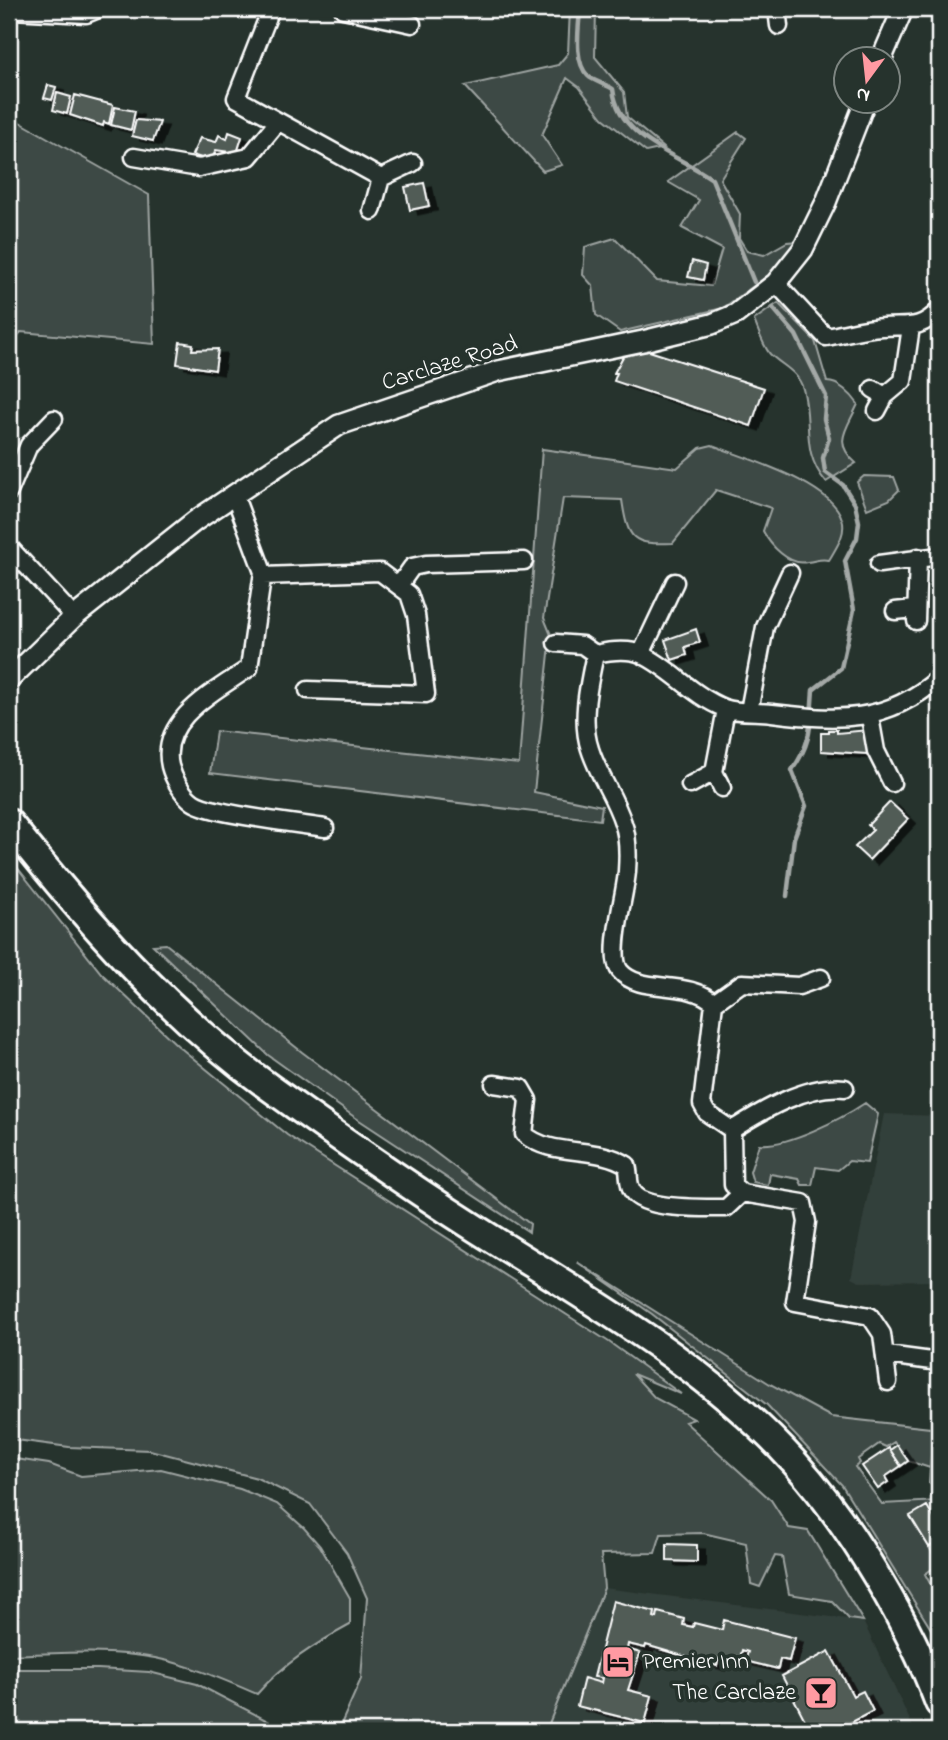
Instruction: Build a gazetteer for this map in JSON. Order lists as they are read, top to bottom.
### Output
{
  "streets": {
    "street": ["Carclaze Road"]
  },
  "places": {
    "hotel": ["Premier Inn"],
    "bar": ["The Carclaze"]
  },
  "north": "bottom"
}
